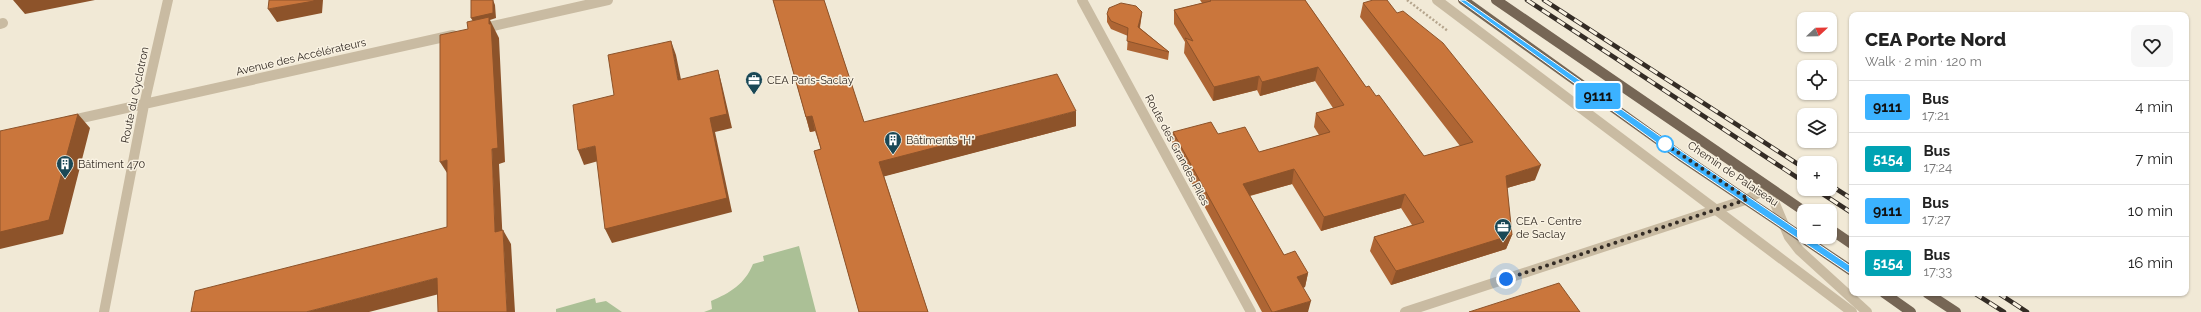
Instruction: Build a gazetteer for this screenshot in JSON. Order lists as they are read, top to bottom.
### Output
{
  "streets": {
    "main road": ["Chemin de Palaiseau"],
    "street": ["Avenue des Accélérateurs", "Route du Cyclotron", "Route des Grandes Piles"]
  },
  "crossings": [
    ["Avenue des Accélérateurs", "Route du Cyclotron"]
  ],
  "places": {
    "office": ["CEA Paris-Saclay", "CEA - Centre de Saclay"],
    "building": ["Bâtiments \"H\"", "Bâtiment 470"]
  },
  "lines": ["bus line 9111"],
  "north": "right",
  "page": {
    "on_map": "9111",
    "map_buttons": ["+", "−"],
    "heading": ["CEA Porte Nord", "Walk · 2 min · 120 m"],
    "list": [
      {
        "mark": "9111",
        "name": "Bus",
        "note": "17:21",
        "value": "4 min"
      },
      {
        "mark": "5154",
        "name": "Bus",
        "note": "17:24",
        "value": "7 min"
      },
      {
        "mark": "9111",
        "name": "Bus",
        "note": "17:27",
        "value": "10 min"
      },
      {
        "mark": "5154",
        "name": "Bus",
        "note": "17:33",
        "value": "16 min"
      }
    ]
  }
}
